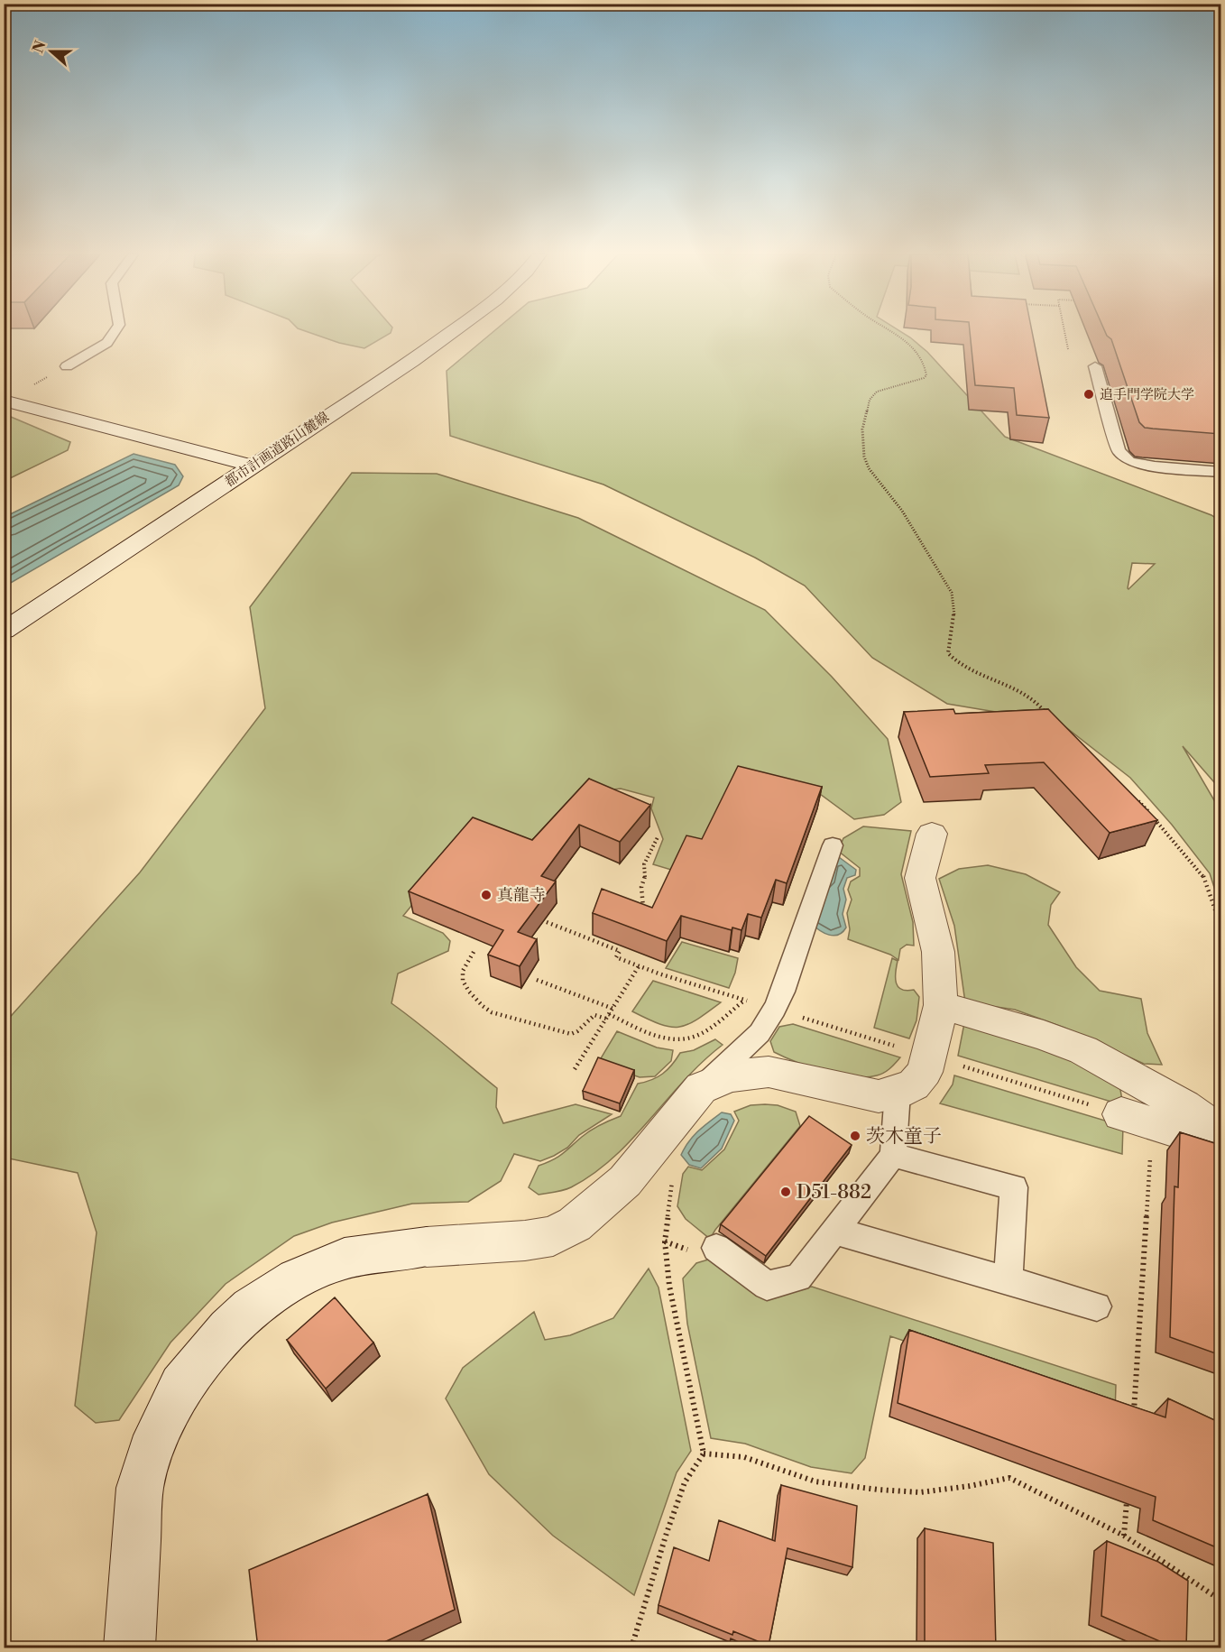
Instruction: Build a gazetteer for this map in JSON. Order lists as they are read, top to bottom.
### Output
{
  "streets": {
    "street": ["都市計画道路山麓線"]
  },
  "places": [
    "追手門学院大学",
    "真龍寺",
    "茨木童子",
    "D51-882"
  ],
  "north": "left"
}
